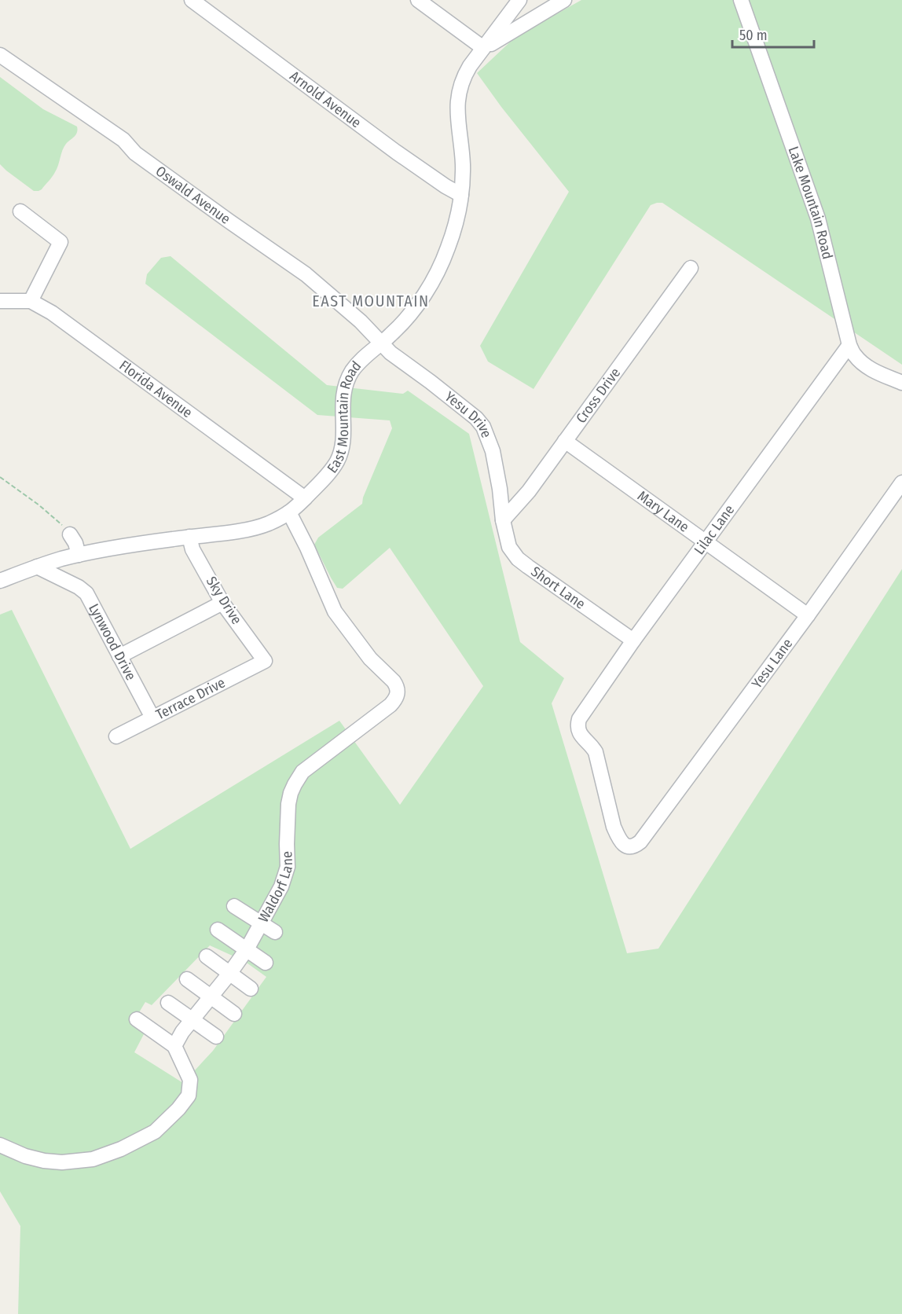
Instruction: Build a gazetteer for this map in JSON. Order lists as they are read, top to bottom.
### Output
{
  "streets": {
    "street": [
      "Arnold Avenue",
      "Oswald Avenue",
      "Lake Mountain Road",
      "Florida Avenue",
      "Cross Drive",
      "East Mountain Road",
      "Yesu Drive",
      "Mary Lane",
      "Lilac Lane",
      "Short Lane",
      "Sky Drive",
      "Lynwood Drive",
      "Yesu Lane",
      "Terrace Drive",
      "Waldorf Lane"
    ]
  },
  "crossings": [
    ["Arnold Avenue", "East Mountain Road"],
    ["Oswald Avenue", "East Mountain Road"],
    ["Oswald Avenue", "Yesu Drive"],
    ["Lake Mountain Road", "Lilac Lane"],
    ["Florida Avenue", "East Mountain Road"],
    ["Cross Drive", "Yesu Drive"],
    ["Cross Drive", "Mary Lane"],
    ["Cross Drive", "Short Lane"],
    ["East Mountain Road", "Yesu Drive"],
    ["East Mountain Road", "Sky Drive"],
    ["East Mountain Road", "Lynwood Drive"],
    ["East Mountain Road", "Waldorf Lane"],
    ["Yesu Drive", "Short Lane"],
    ["Mary Lane", "Lilac Lane"],
    ["Mary Lane", "Yesu Lane"],
    ["Lilac Lane", "Short Lane"],
    ["Lilac Lane", "Yesu Lane"],
    ["Sky Drive", "Terrace Drive"],
    ["Lynwood Drive", "Terrace Drive"]
  ],
  "districts": ["EAST MOUNTAIN"],
  "scale_bar": "50 m"
}
